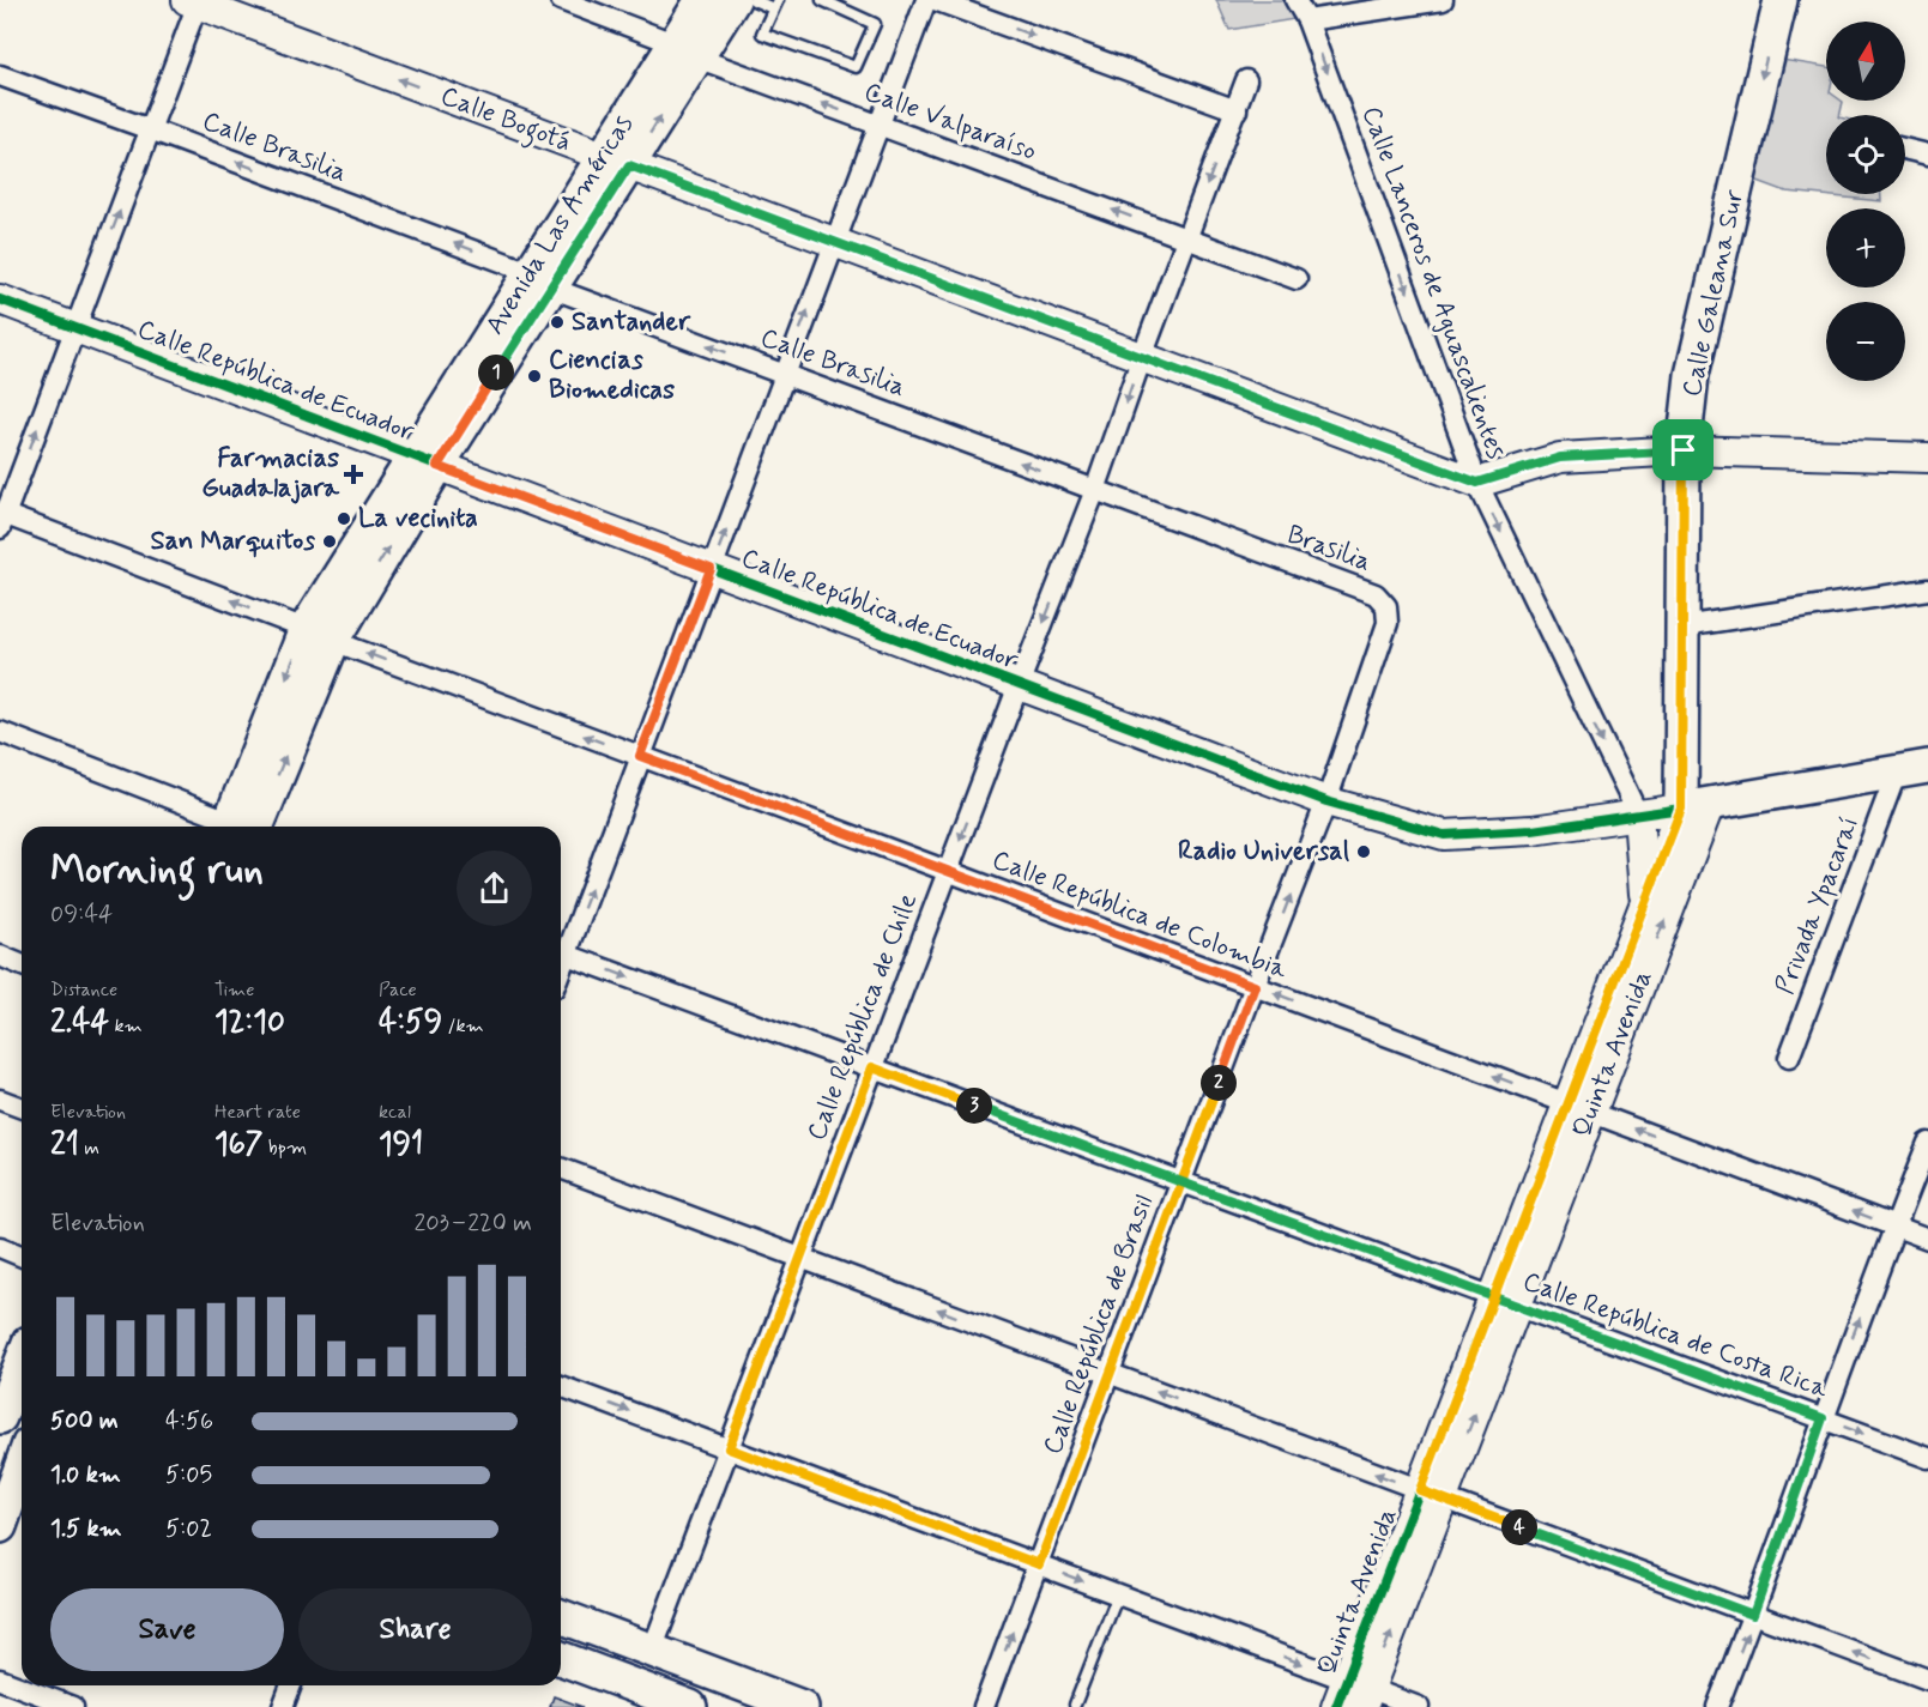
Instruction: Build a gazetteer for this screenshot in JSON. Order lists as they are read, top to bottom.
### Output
{
  "streets": {
    "main road": ["Avenida Las Américas", "Calle Galeana Sur", "Calle República de Ecuador"],
    "street": [
      "Calle Bogotá",
      "Calle Valparaíso",
      "Calle Brasilia",
      "Calle Lanceros de Aguascalientes",
      "Brasilia",
      "Privada Ypacaraí",
      "Calle República de Colombia",
      "Calle República de Chile",
      "Quinta Avenida",
      "Calle República de Brasil",
      "Calle República de Costa Rica"
    ]
  },
  "crossings": [
    ["Calle Bogotá", "Avenida Las Américas"],
    ["Calle Bogotá", "Calle Lanceros de Aguascalientes"],
    ["Calle Bogotá", "Calle República de Chile"],
    ["Calle Valparaíso", "Avenida Las Américas"],
    ["Calle Valparaíso", "Calle República de Chile"],
    ["Calle Brasilia", "Avenida Las Américas"],
    ["Calle Brasilia", "Brasilia"],
    ["Calle Brasilia", "Calle República de Chile"],
    ["Avenida Las Américas", "Calle República de Ecuador"],
    ["Avenida Las Américas", "Calle República de Colombia"],
    ["Calle Lanceros de Aguascalientes", "Calle República de Ecuador"],
    ["Calle Galeana Sur", "Calle República de Ecuador"],
    ["Calle Galeana Sur", "Quinta Avenida"],
    ["Calle República de Ecuador", "Brasilia"],
    ["Calle República de Ecuador", "Privada Ypacaraí"],
    ["Calle República de Ecuador", "Calle República de Chile"],
    ["Calle República de Ecuador", "Quinta Avenida"],
    ["Calle República de Ecuador", "Calle República de Brasil"],
    ["Brasilia", "Calle República de Chile"],
    ["Brasilia", "Calle República de Brasil"],
    ["Calle República de Colombia", "Calle República de Chile"],
    ["Calle República de Colombia", "Quinta Avenida"],
    ["Calle República de Colombia", "Calle República de Brasil"],
    ["Calle República de Chile", "Calle República de Costa Rica"],
    ["Quinta Avenida", "Calle República de Costa Rica"],
    ["Calle República de Brasil", "Calle República de Costa Rica"]
  ],
  "one_way": [
    "Calle Brasilia",
    "Calle Lanceros de Aguascalientes",
    "Calle Galeana Sur",
    "Calle República de Colombia",
    "Calle República de Chile",
    "Calle República de Brasil"
  ],
  "places": {
    "other": [
      "Santander",
      "Ciencias Biomedicas",
      "La vecinita",
      "San Marquitos",
      "Radio Universal"
    ],
    "health": ["Farmacias Guadalajara"]
  },
  "north": "top",
  "page": {
    "map_buttons": ["+", "−"],
    "pins": [
      "1",
      "2",
      "3",
      "4"
    ],
    "heading": ["Morning run", "09:44"],
    "stats": [
      ["Distance", "2.44 km"],
      ["Time", "12:10"],
      ["Pace", "4:59 /km"],
      ["Elevation", "21 m"],
      ["Heart rate", "167 bpm"],
      ["kcal", "191"]
    ],
    "chart": ["Elevation", "203–220 m"],
    "list": [
      {
        "name": "500 m",
        "note": "4:56"
      },
      {
        "name": "1.0 km",
        "note": "5:05"
      },
      {
        "name": "1.5 km",
        "note": "5:02"
      }
    ],
    "buttons": ["Save", "Share"]
  }
}
